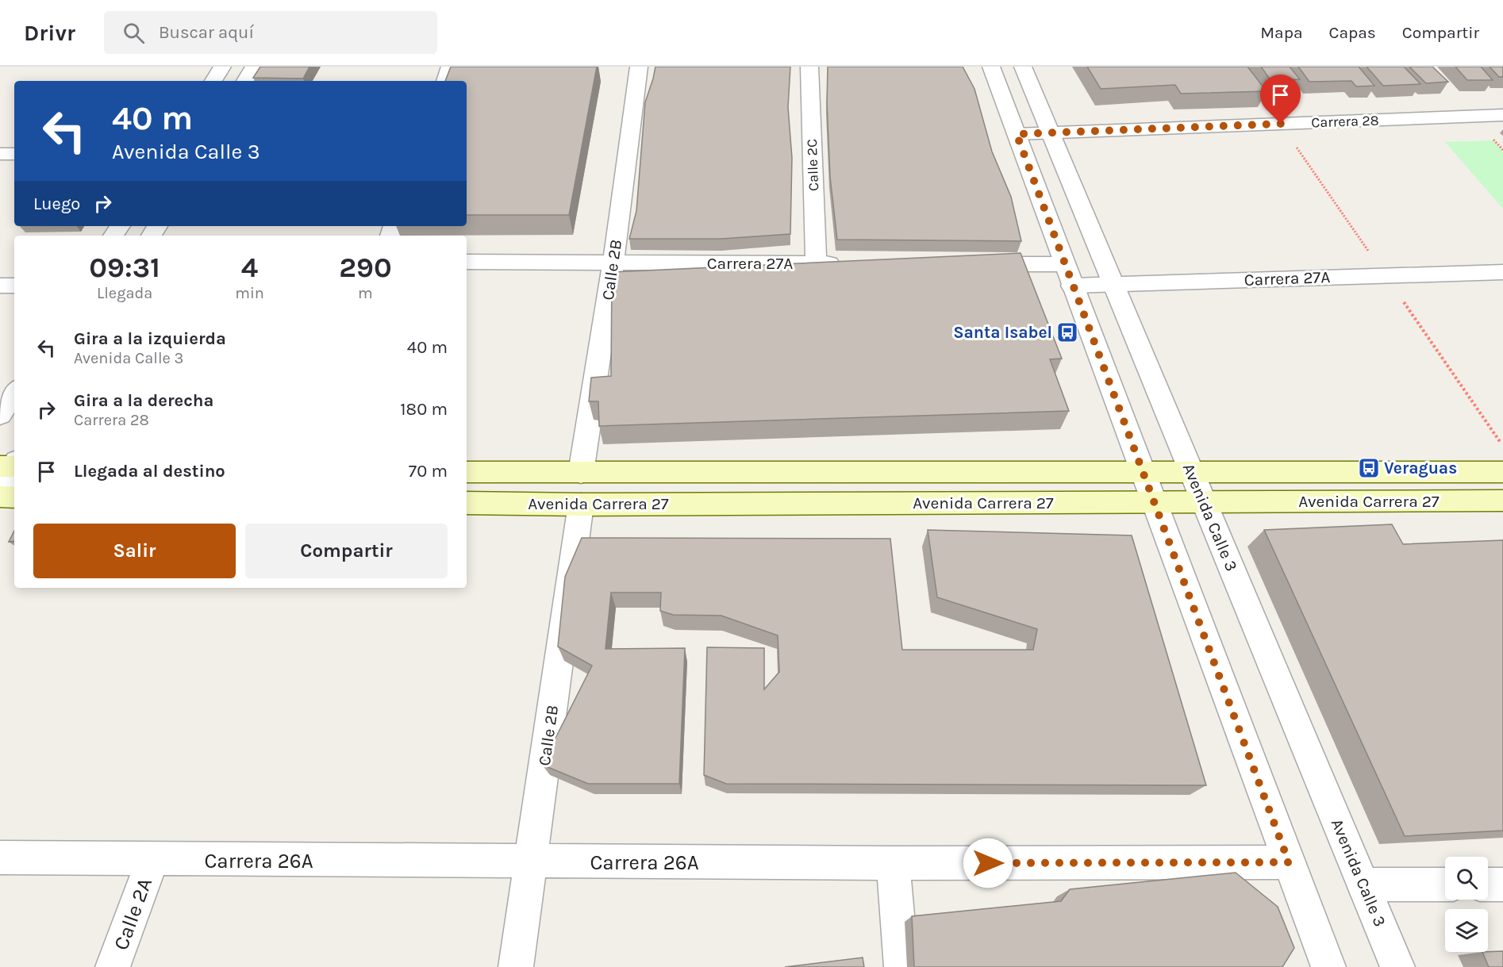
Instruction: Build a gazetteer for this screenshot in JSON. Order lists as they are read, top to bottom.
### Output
{
  "streets": {
    "main road": ["Avenida Carrera 27"],
    "street": [
      "Carrera 28",
      "Calle 2C",
      "Carrera 27A",
      "Calle 2B",
      "Avenida Calle 3",
      "Carrera 26A",
      "Calle 2A"
    ]
  },
  "crossings": [
    ["Carrera 28", "Avenida Calle 3"],
    ["Calle 2C", "Carrera 27A"],
    ["Carrera 27A", "Calle 2B"],
    ["Carrera 27A", "Avenida Calle 3"],
    ["Calle 2B", "Avenida Carrera 27"],
    ["Calle 2B", "Carrera 26A"],
    ["Avenida Carrera 27", "Avenida Calle 3"],
    ["Carrera 26A", "Calle 2A"]
  ],
  "places": {
    "bus stop": ["Santa Isabel", "Veraguas"]
  },
  "page": {
    "header": "Drivr",
    "search": "Buscar aquí",
    "nav": ["Mapa", "Capas", "Compartir"],
    "turn": ["40 m", "Avenida Calle 3"],
    "then": "Luego",
    "eta": [
      "09:31",
      "Llegada",
      "4",
      "min",
      "290",
      "m"
    ],
    "list": [
      {
        "name": "Gira a la izquierda",
        "note": "Avenida Calle 3",
        "value": "40 m"
      },
      {
        "name": "Gira a la derecha",
        "note": "Carrera 28",
        "value": "180 m"
      },
      {
        "name": "Llegada al destino",
        "value": "70 m"
      }
    ],
    "buttons": ["Salir", "Compartir"]
  }
}
